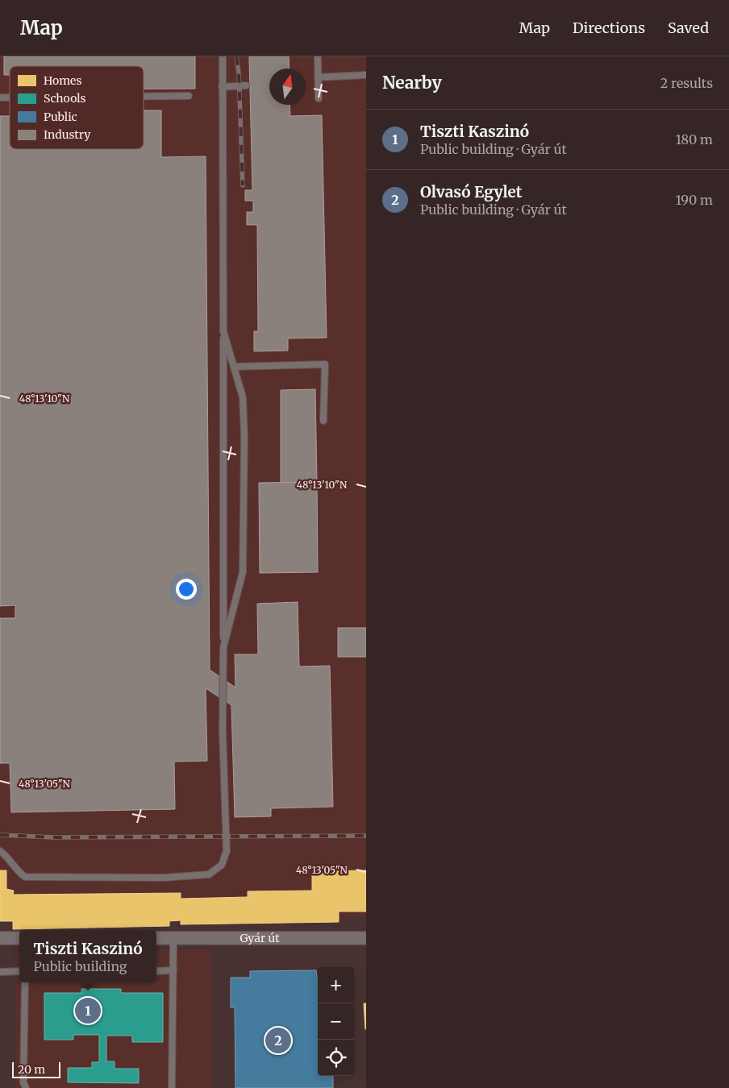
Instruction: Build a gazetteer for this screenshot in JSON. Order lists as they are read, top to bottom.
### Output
{
  "streets": {
    "street": ["Gyár út"]
  },
  "legend": [
    "Homes",
    "Schools",
    "Public",
    "Industry"
  ],
  "scale_bar": "20 m",
  "north": "top",
  "page": {
    "header": "Map",
    "nav": ["Map", "Directions", "Saved"],
    "heading": ["Nearby", "2 results"],
    "list": [
      {
        "mark": "1",
        "name": "Tiszti Kaszinó",
        "note": "Public building · Gyár út",
        "value": "180 m"
      },
      {
        "mark": "2",
        "name": "Olvasó Egylet",
        "note": "Public building · Gyár út",
        "value": "190 m"
      }
    ],
    "popup": ["Tiszti Kaszinó", "Public building"],
    "map_buttons": ["+", "−"],
    "pins": ["1", "2"],
    "scale": "20 m"
  },
  "coordinates": ["48°13'10\"N", "48°13'05\"N"]
}
